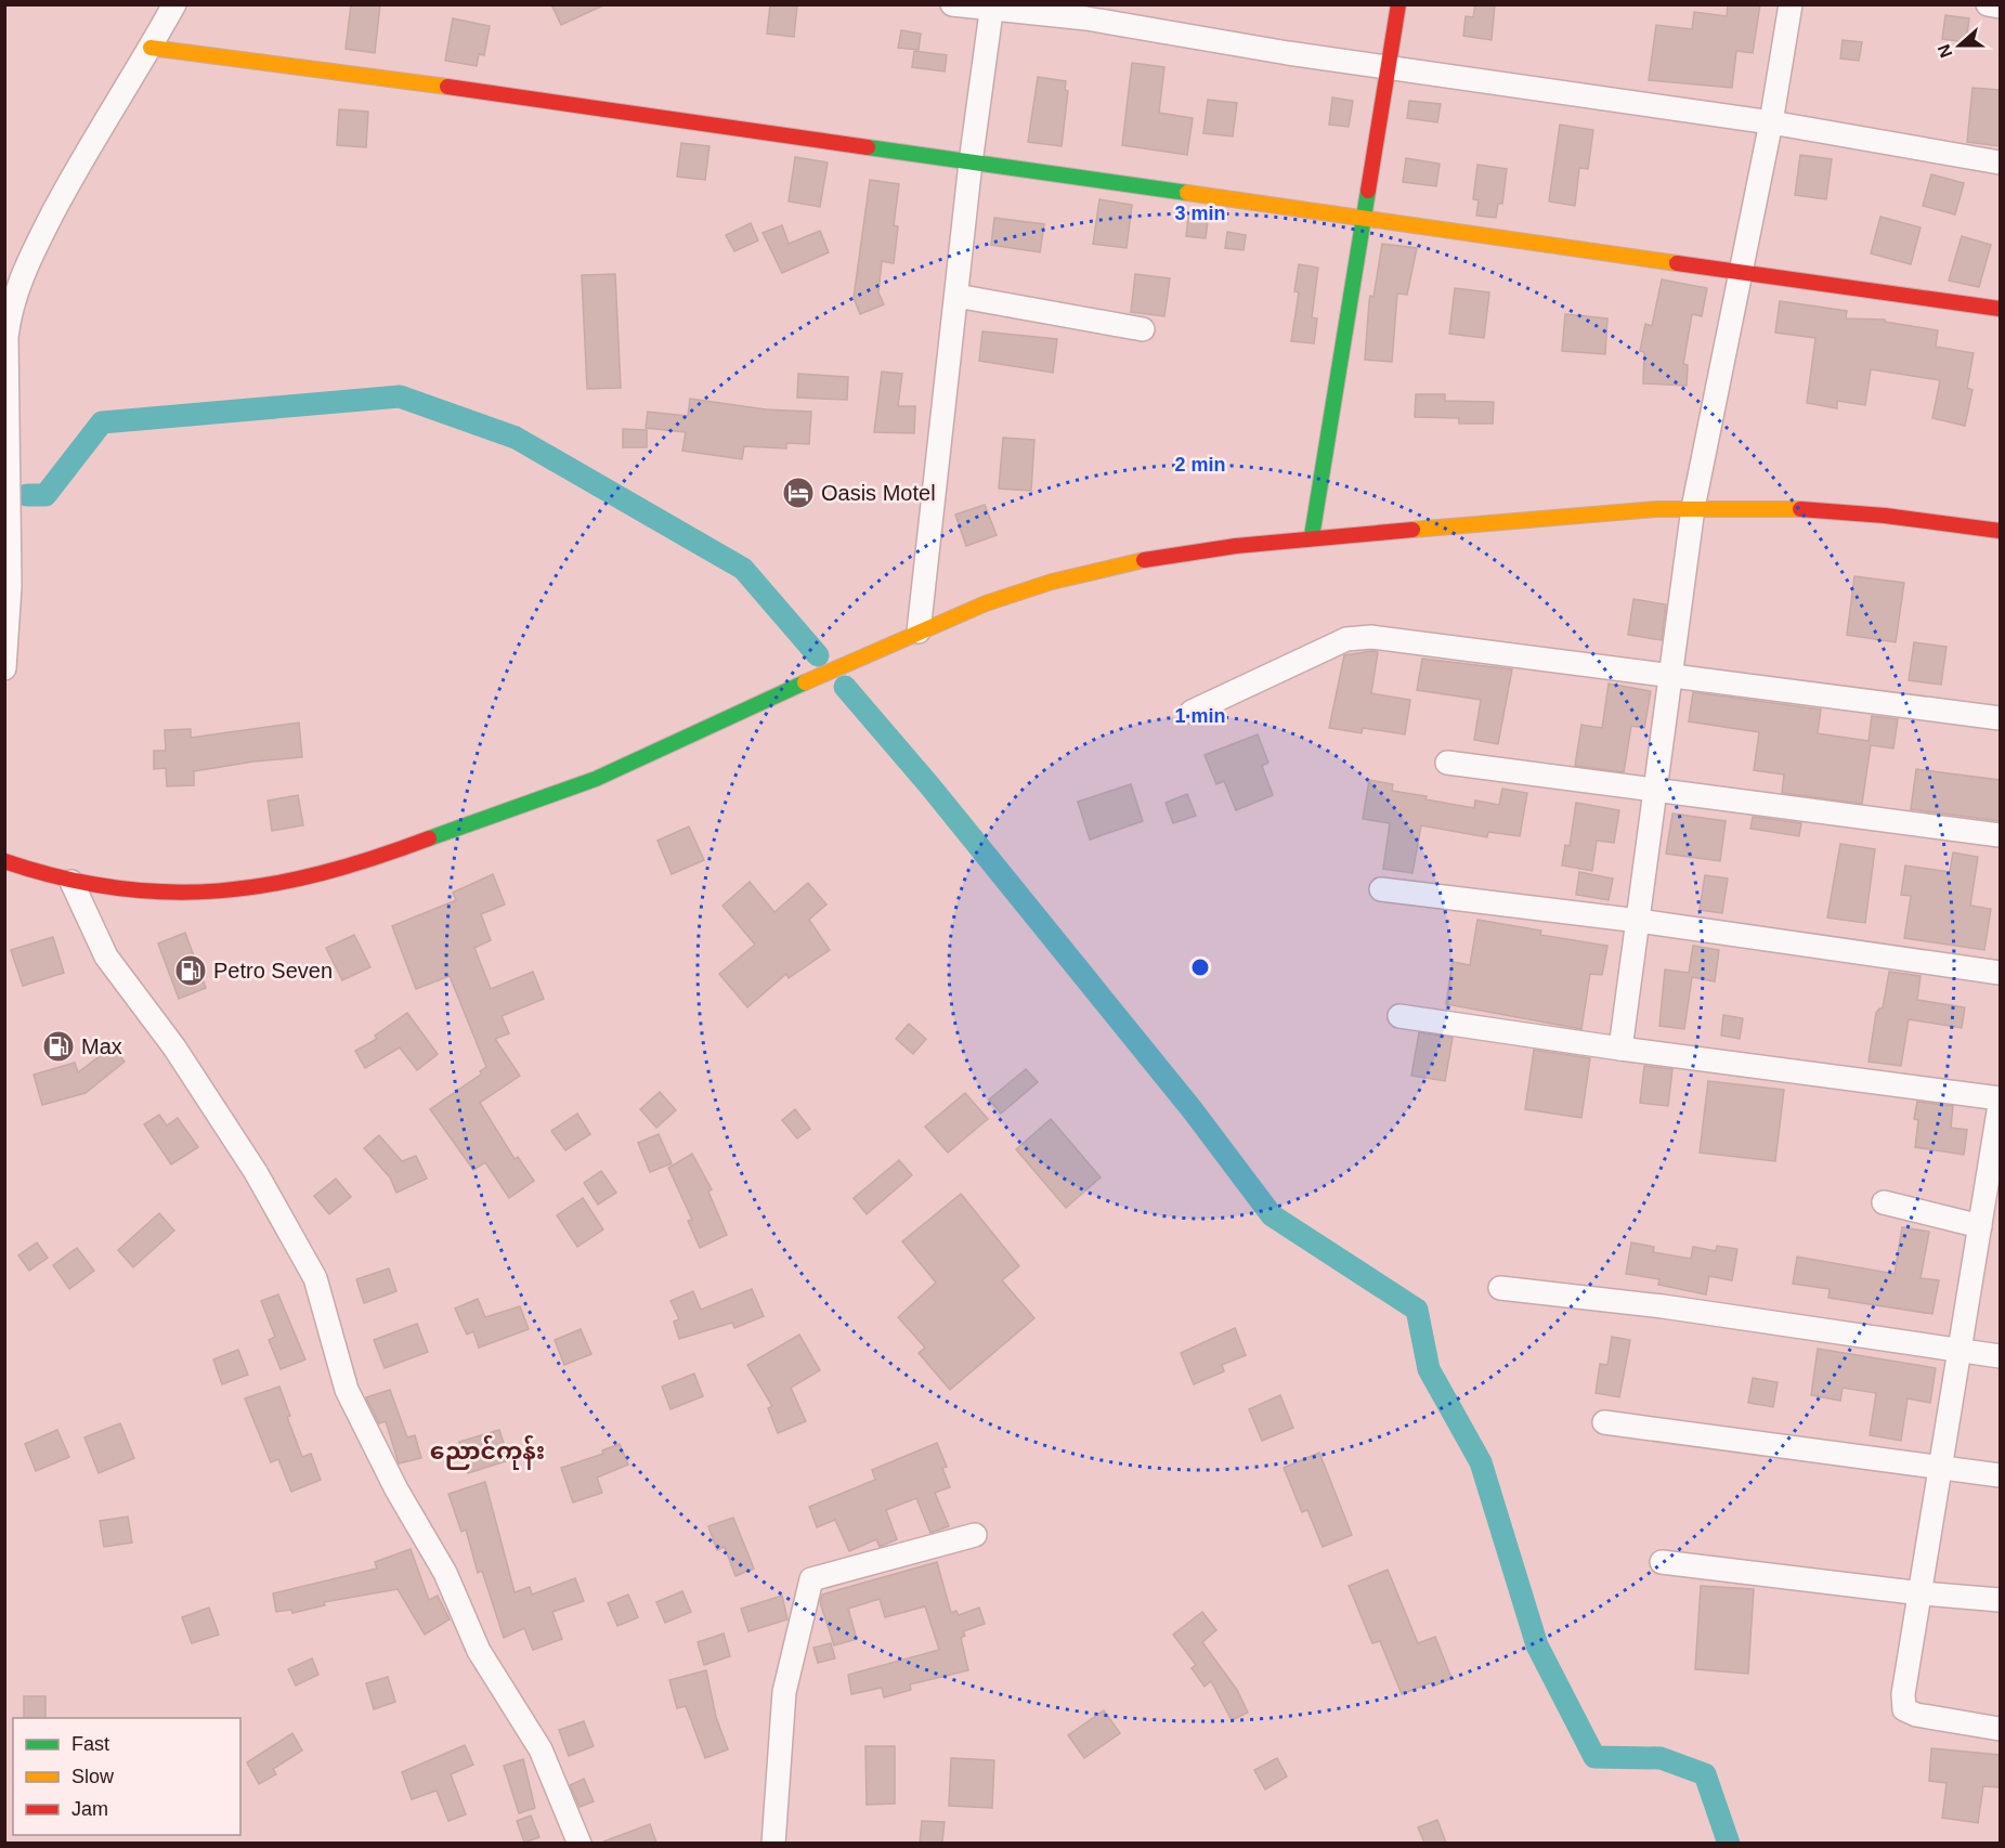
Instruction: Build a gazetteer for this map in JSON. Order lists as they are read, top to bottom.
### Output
{
  "districts": ["ညောင်ကုန်း"],
  "places": {
    "hotel": ["Oasis Motel"],
    "fuel station": ["Petro Seven", "Max"]
  },
  "legend": ["Fast", "Slow", "Jam"],
  "north": "left",
  "rings": ["3 min", "2 min", "1 min"]
}
